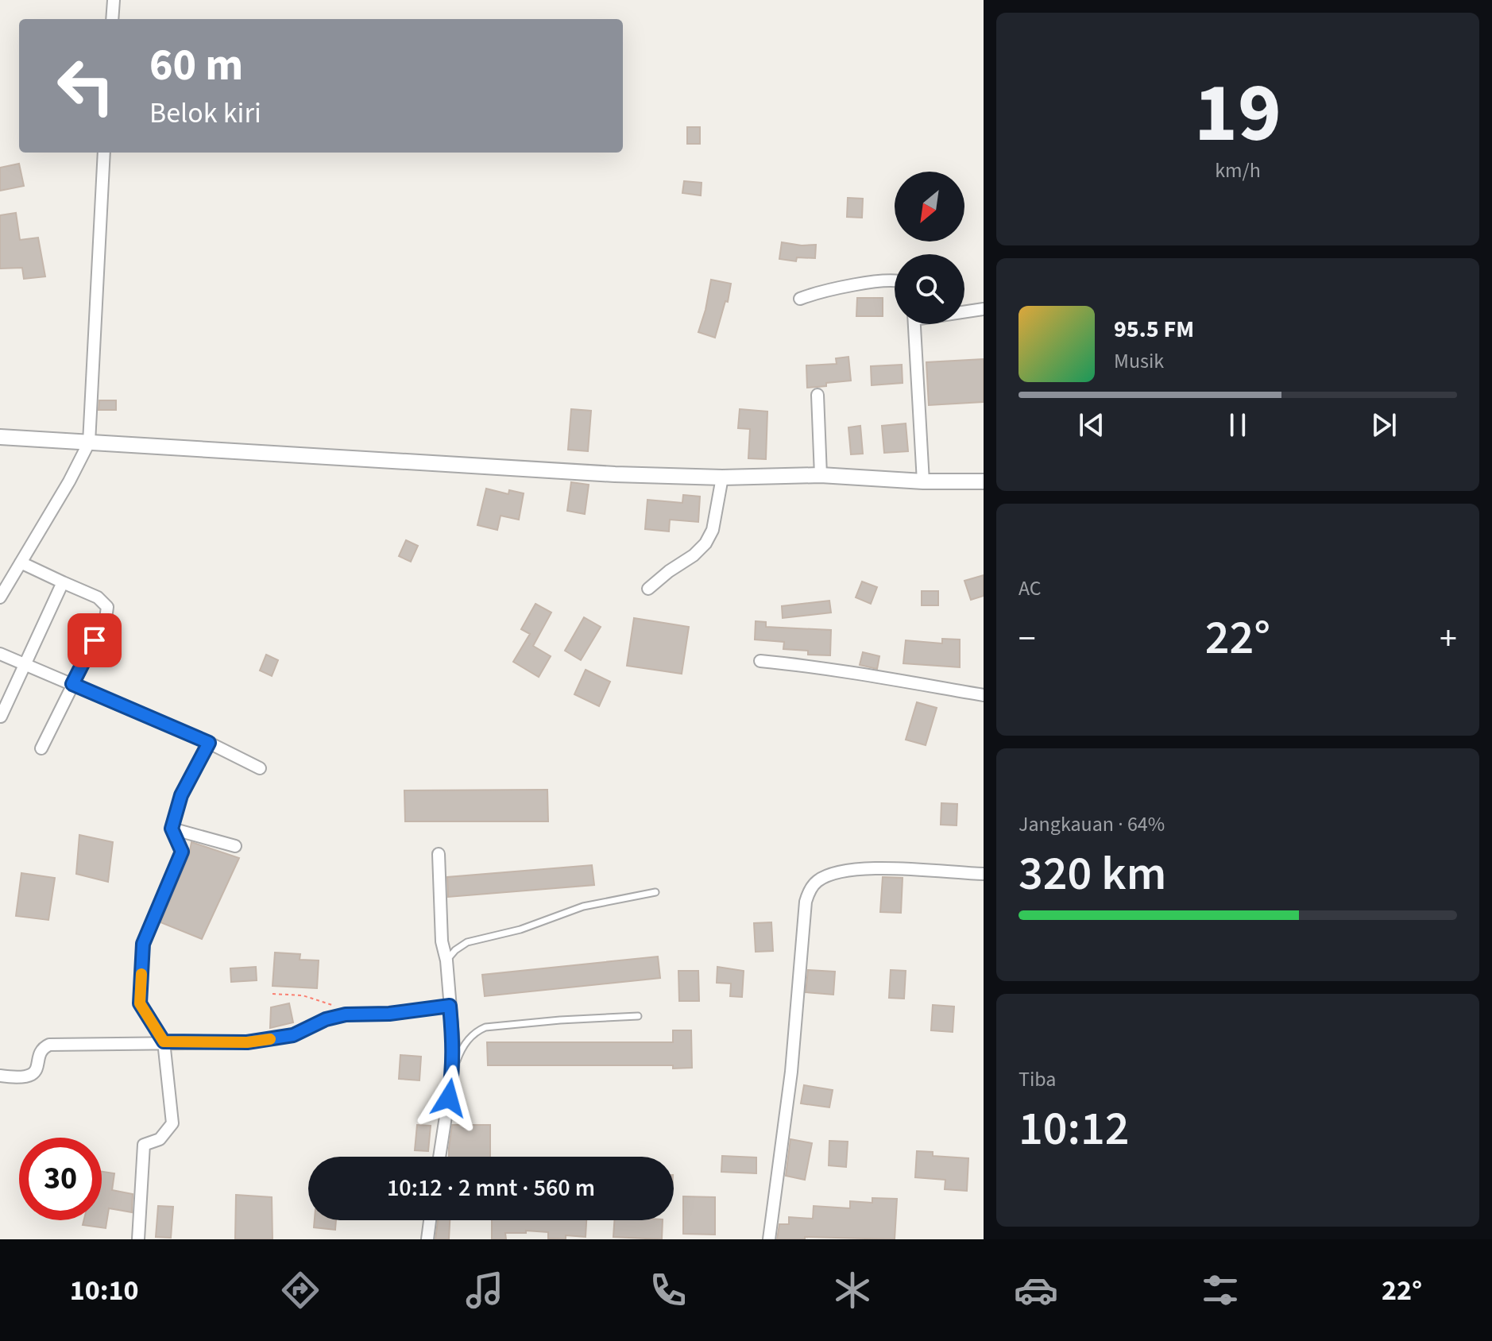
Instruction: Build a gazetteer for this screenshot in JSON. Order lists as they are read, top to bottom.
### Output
{
  "north": "bottom left",
  "page": {
    "tile": [
      ["19", "km/h"],
      "AC",
      ["Jangkauan · 64%", "320 km"],
      ["Tiba", "10:12"]
    ],
    "turn": ["60 m", "Belok kiri"],
    "song": ["95.5 FM", "Musik"],
    "heat": ["−", "22°", "+"],
    "limit": "30",
    "trip": "10:12 · 2 mnt · 560 m",
    "tabs": ["10:10", "22°"]
  }
}
